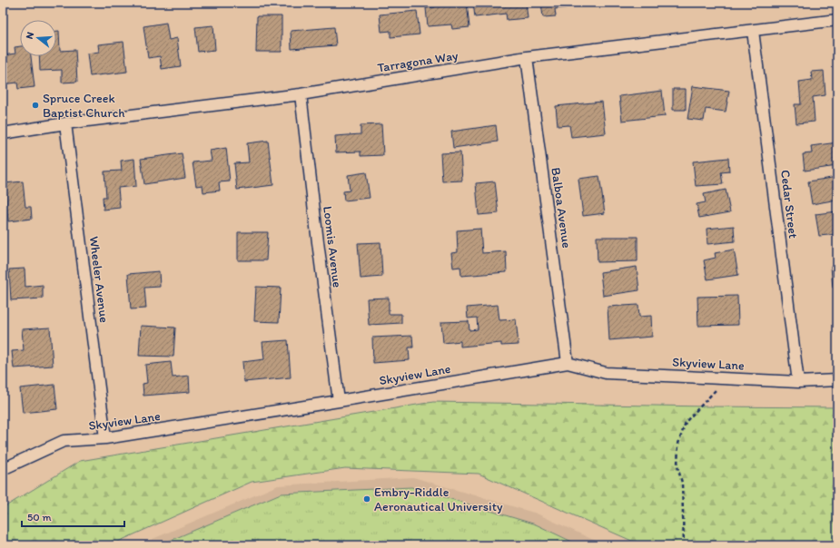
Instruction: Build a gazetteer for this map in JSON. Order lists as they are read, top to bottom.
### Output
{
  "streets": {
    "street": [
      "Tarragona Way",
      "Cedar Street",
      "Balboa Avenue",
      "Loomis Avenue",
      "Wheeler Avenue",
      "Skyview Lane"
    ]
  },
  "crossings": [
    ["Tarragona Way", "Cedar Street"],
    ["Tarragona Way", "Balboa Avenue"],
    ["Tarragona Way", "Loomis Avenue"],
    ["Tarragona Way", "Wheeler Avenue"],
    ["Cedar Street", "Skyview Lane"],
    ["Balboa Avenue", "Skyview Lane"],
    ["Loomis Avenue", "Skyview Lane"],
    ["Wheeler Avenue", "Skyview Lane"]
  ],
  "places": ["Spruce Creek Baptist Church", "Embry-Riddle Aeronautical University"],
  "scale_bar": "50 m",
  "north": "left"
}
